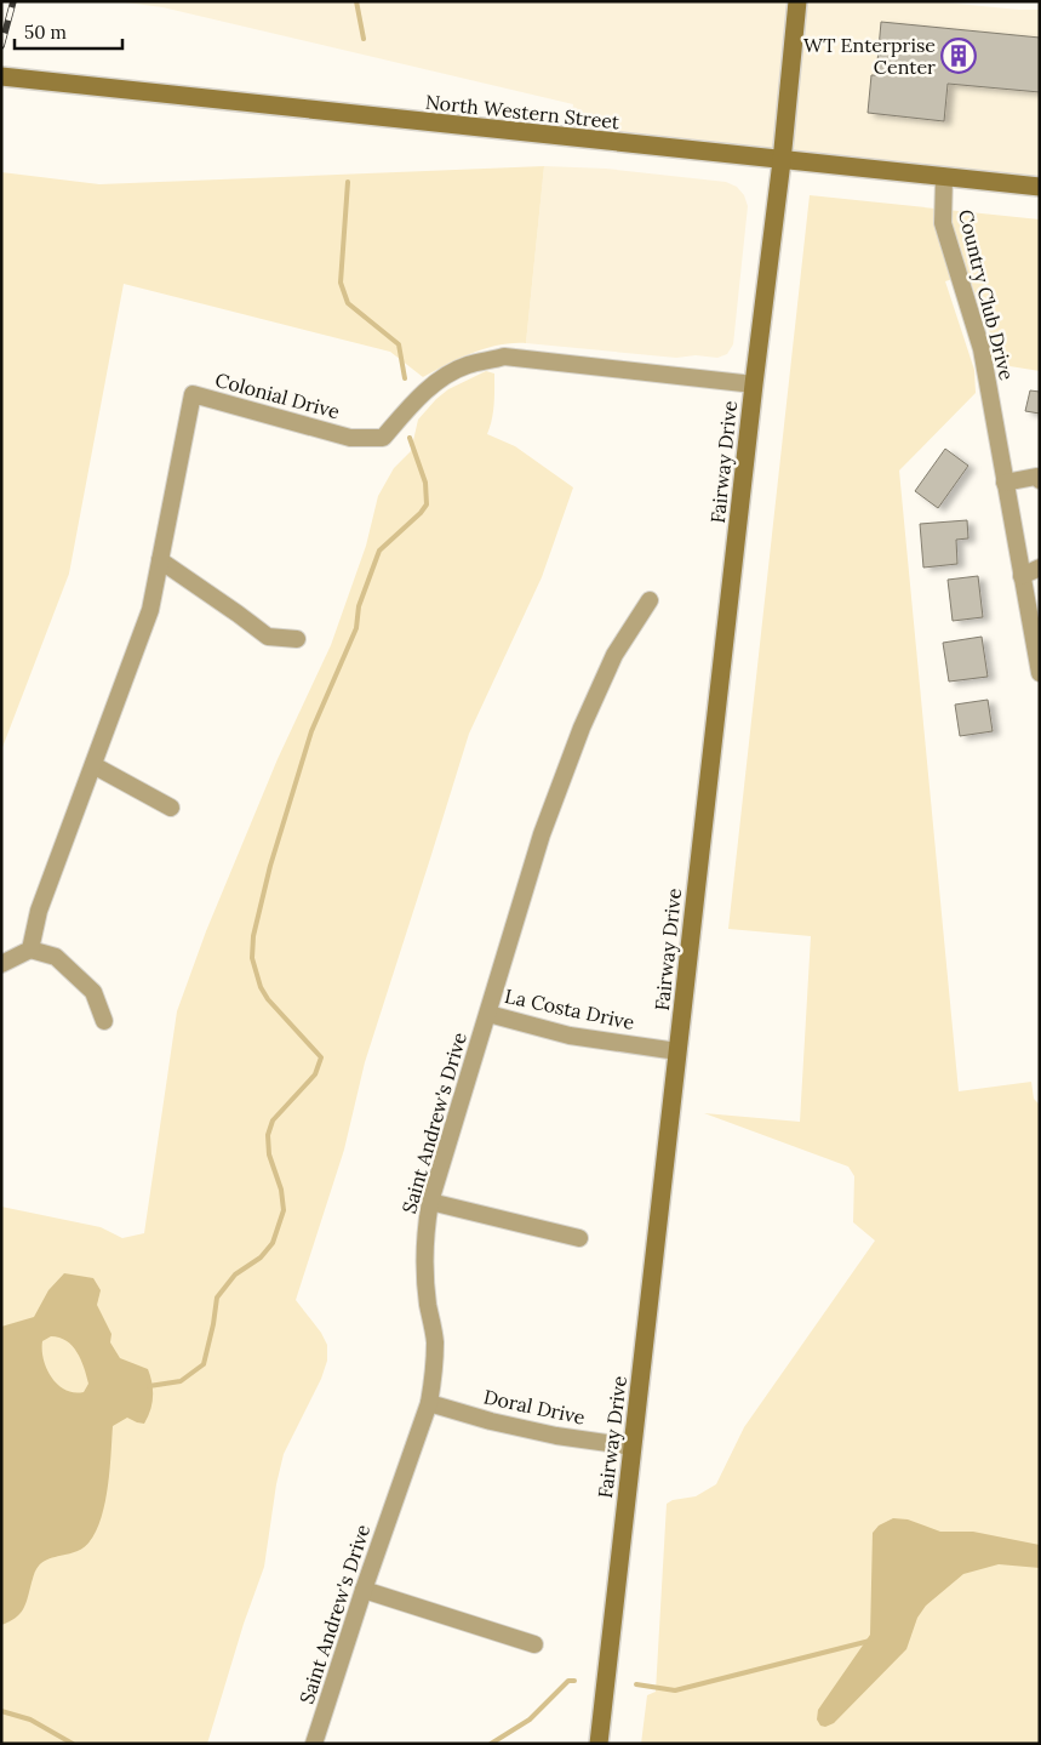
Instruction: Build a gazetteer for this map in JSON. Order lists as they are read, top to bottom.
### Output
{
  "streets": {
    "main road": ["North Western Street", "Fairway Drive"],
    "street": [
      "Country Club Drive",
      "Colonial Drive",
      "La Costa Drive",
      "Saint Andrew's Drive",
      "Doral Drive"
    ]
  },
  "crossings": [
    ["North Western Street", "Country Club Drive"],
    ["North Western Street", "Fairway Drive"],
    ["Colonial Drive", "Fairway Drive"],
    ["Fairway Drive", "La Costa Drive"],
    ["Fairway Drive", "Doral Drive"],
    ["La Costa Drive", "Saint Andrew's Drive"],
    ["Saint Andrew's Drive", "Doral Drive"]
  ],
  "places": {
    "building": ["WT Enterprise Center"]
  },
  "scale_bar": "50 m"
}
